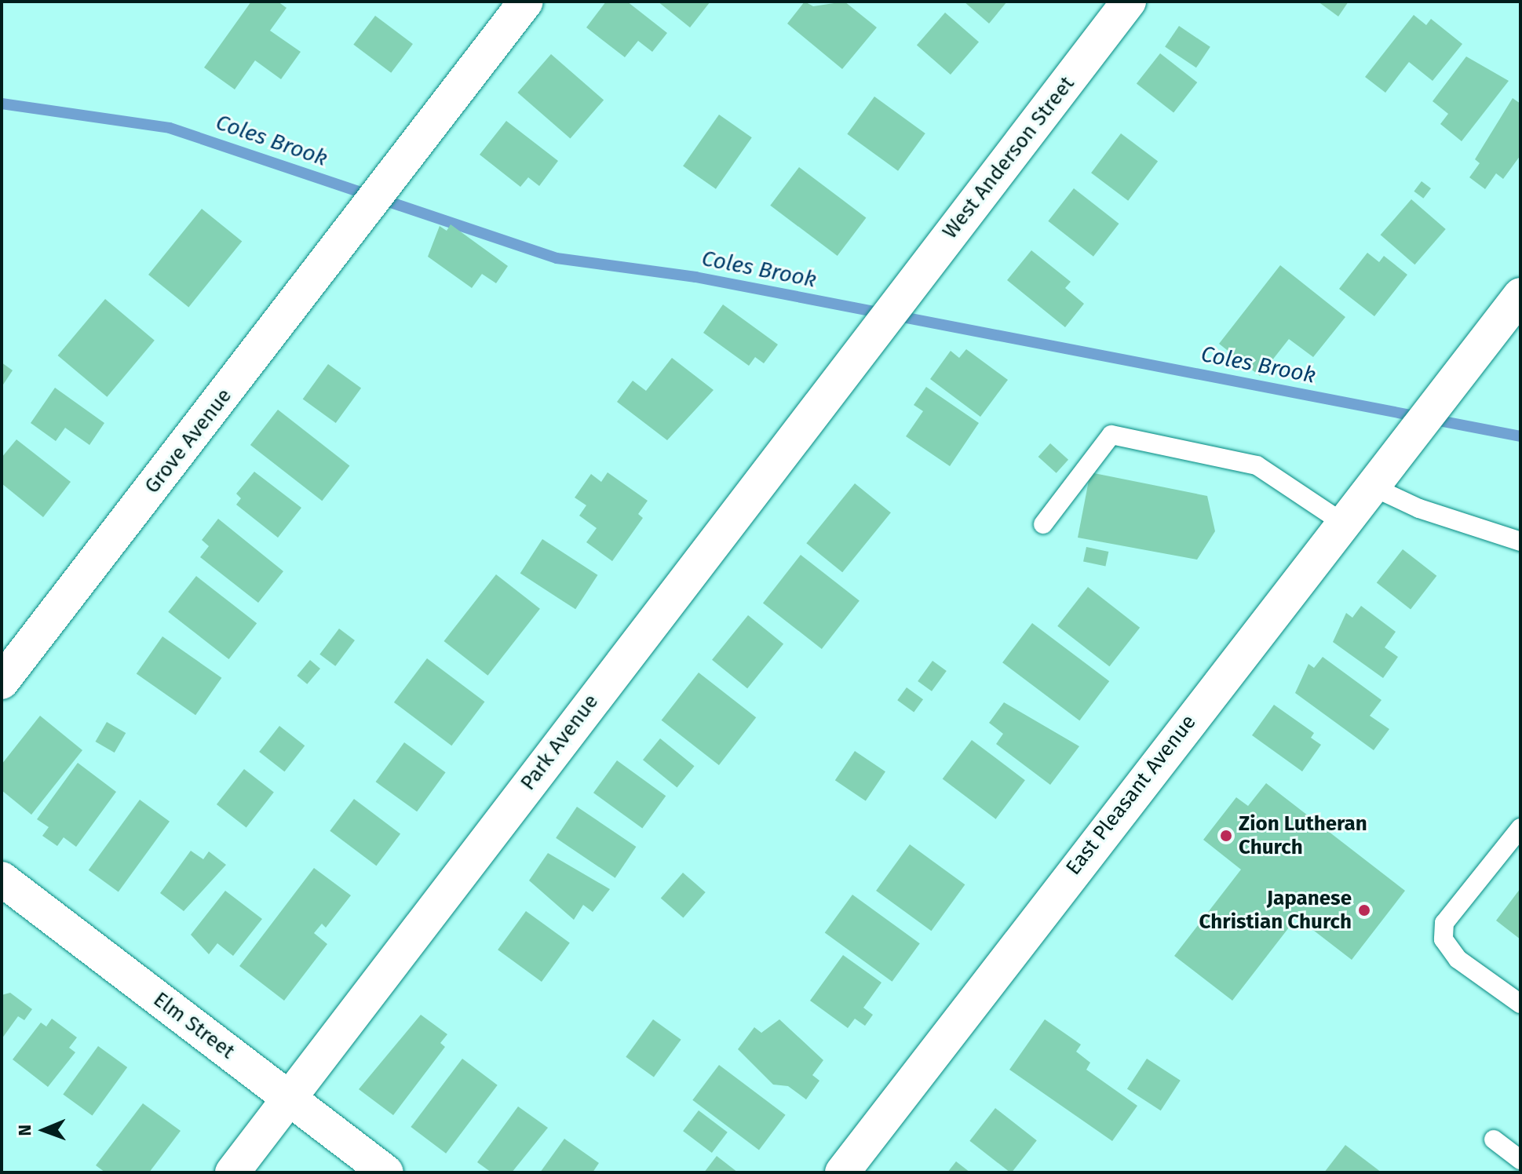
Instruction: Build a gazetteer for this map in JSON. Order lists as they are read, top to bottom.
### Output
{
  "streets": {
    "street": [
      "West Anderson Street",
      "Grove Avenue",
      "Park Avenue",
      "East Pleasant Avenue",
      "Elm Street"
    ]
  },
  "crossings": [
    ["West Anderson Street", "Park Avenue"],
    ["Park Avenue", "Elm Street"]
  ],
  "water": ["Coles Brook"],
  "places": ["Zion Lutheran Church", "Japanese Christian Church"],
  "north": "left"
}
